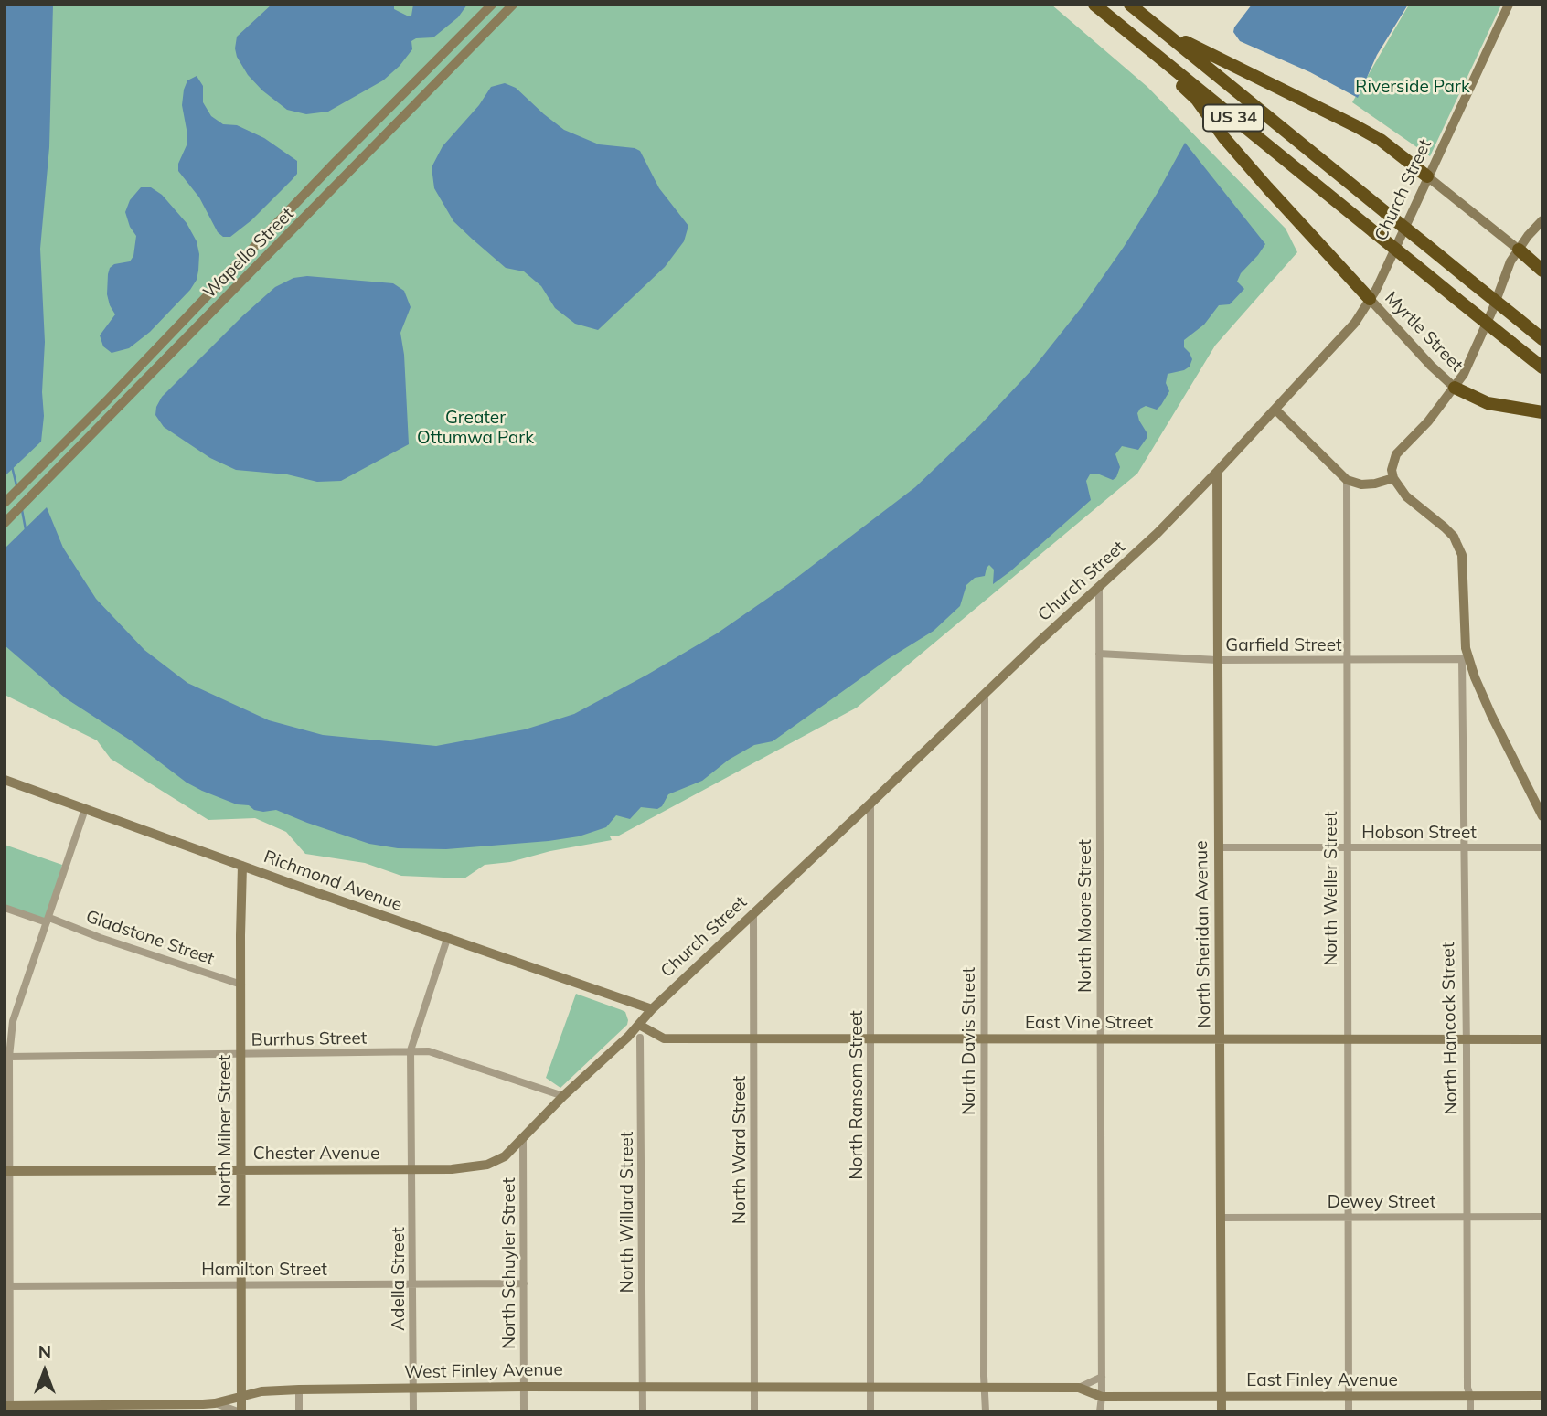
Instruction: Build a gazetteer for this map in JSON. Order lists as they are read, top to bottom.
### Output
{
  "streets": {
    "highway": ["US 34"],
    "main road": [
      "Church Street",
      "Wapello Street",
      "Myrtle Street",
      "Richmond Avenue",
      "North Sheridan Avenue",
      "East Vine Street",
      "North Hancock Street",
      "North Milner Street",
      "Chester Avenue",
      "West Finley Avenue",
      "East Finley Avenue"
    ],
    "street": [
      "Garfield Street",
      "Hobson Street",
      "North Weller Street",
      "North Moore Street",
      "Gladstone Street",
      "Burrhus Street",
      "North Davis Street",
      "North Ransom Street",
      "North Ward Street",
      "Dewey Street",
      "North Willard Street",
      "North Schuyler Street",
      "Hamilton Street",
      "Adella Street"
    ]
  },
  "crossings": [
    ["Church Street", "Myrtle Street"],
    ["Church Street", "Richmond Avenue"],
    ["Church Street", "North Moore Street"],
    ["Church Street", "North Sheridan Avenue"],
    ["Church Street", "East Vine Street"],
    ["Church Street", "Burrhus Street"],
    ["Church Street", "North Davis Street"],
    ["Church Street", "North Ransom Street"],
    ["Church Street", "North Ward Street"],
    ["Church Street", "Chester Avenue"],
    ["Garfield Street", "North Weller Street"],
    ["Garfield Street", "North Moore Street"],
    ["Garfield Street", "North Sheridan Avenue"],
    ["Garfield Street", "North Hancock Street"],
    ["Hobson Street", "North Weller Street"],
    ["Hobson Street", "North Sheridan Avenue"],
    ["Hobson Street", "North Hancock Street"],
    ["Richmond Avenue", "North Milner Street"],
    ["Richmond Avenue", "Adella Street"],
    ["North Weller Street", "East Vine Street"],
    ["North Weller Street", "Dewey Street"],
    ["North Weller Street", "East Finley Avenue"],
    ["North Moore Street", "East Vine Street"],
    ["North Moore Street", "East Finley Avenue"],
    ["North Sheridan Avenue", "East Vine Street"],
    ["North Sheridan Avenue", "Dewey Street"],
    ["North Sheridan Avenue", "East Finley Avenue"],
    ["Gladstone Street", "North Milner Street"],
    ["East Vine Street", "North Hancock Street"],
    ["East Vine Street", "North Davis Street"],
    ["East Vine Street", "North Ransom Street"],
    ["East Vine Street", "North Ward Street"],
    ["North Hancock Street", "Dewey Street"],
    ["North Hancock Street", "East Finley Avenue"],
    ["Burrhus Street", "North Milner Street"],
    ["Burrhus Street", "Chester Avenue"],
    ["Burrhus Street", "Adella Street"],
    ["North Milner Street", "Chester Avenue"],
    ["North Milner Street", "Hamilton Street"],
    ["North Milner Street", "West Finley Avenue"],
    ["North Ward Street", "West Finley Avenue"],
    ["Chester Avenue", "North Schuyler Street"],
    ["Chester Avenue", "Adella Street"],
    ["North Willard Street", "West Finley Avenue"],
    ["North Schuyler Street", "Hamilton Street"],
    ["North Schuyler Street", "West Finley Avenue"],
    ["Hamilton Street", "Adella Street"],
    ["Adella Street", "West Finley Avenue"]
  ],
  "parks": ["Riverside Park", "Greater Ottumwa Park"],
  "north": "top"
}
